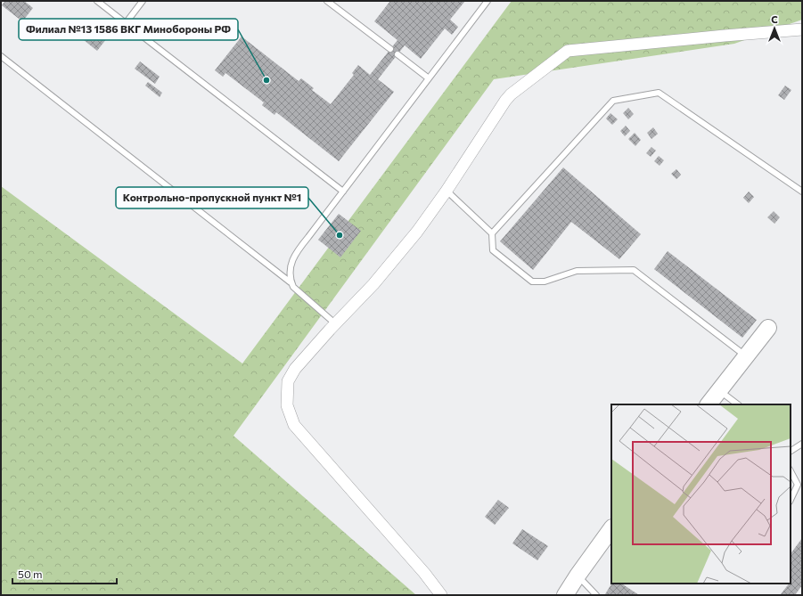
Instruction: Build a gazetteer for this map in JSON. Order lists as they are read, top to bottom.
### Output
{
  "places": ["Филиал №13 1586 ВКГ Минобороны РФ", "Контрольно-пропускной пункт №1"],
  "scale_bar": "50 m",
  "north": "top"
}
